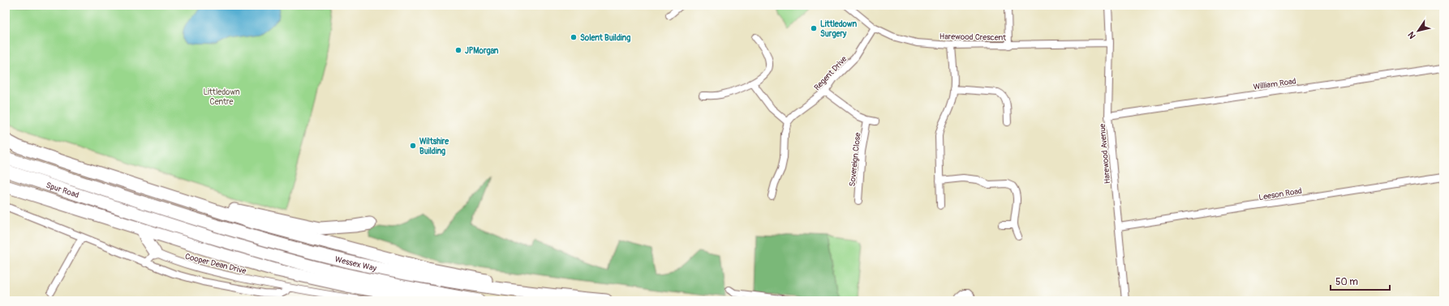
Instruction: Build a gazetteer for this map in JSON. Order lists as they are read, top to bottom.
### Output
{
  "streets": {
    "highway": ["Spur Road", "Wessex Way"],
    "street": [
      "Harewood Crescent",
      "Regent Drive",
      "William Road",
      "Harewood Avenue",
      "Sovereign Close",
      "Leeson Road",
      "Cooper Dean Drive"
    ]
  },
  "crossings": [
    ["Harewood Crescent", "Regent Drive"],
    ["Harewood Crescent", "Harewood Avenue"],
    ["William Road", "Harewood Avenue"],
    ["Harewood Avenue", "Leeson Road"],
    ["Spur Road", "Wessex Way"]
  ],
  "parks": ["Littledown Centre"],
  "places": [
    "Littledown Surgery",
    "Solent Building",
    "JPMorgan",
    "Wiltshire Building"
  ],
  "scale_bar": "50 m",
  "north": "bottom left"
}
